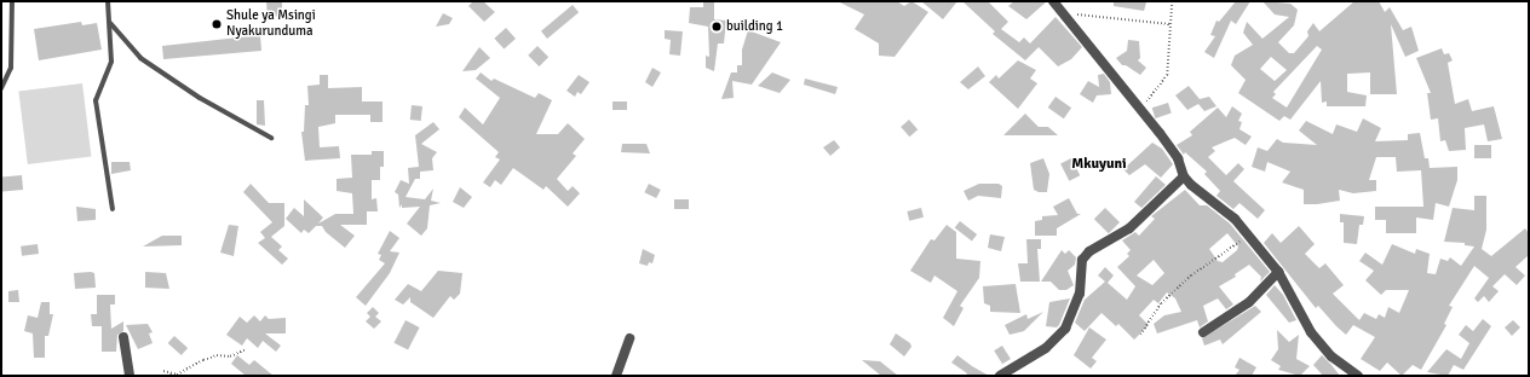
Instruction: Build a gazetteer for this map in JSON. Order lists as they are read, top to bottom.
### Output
{
  "districts": ["Mkuyuni"],
  "places": ["Shule ya Msingi Nyakurunduma", "building 1"]
}
